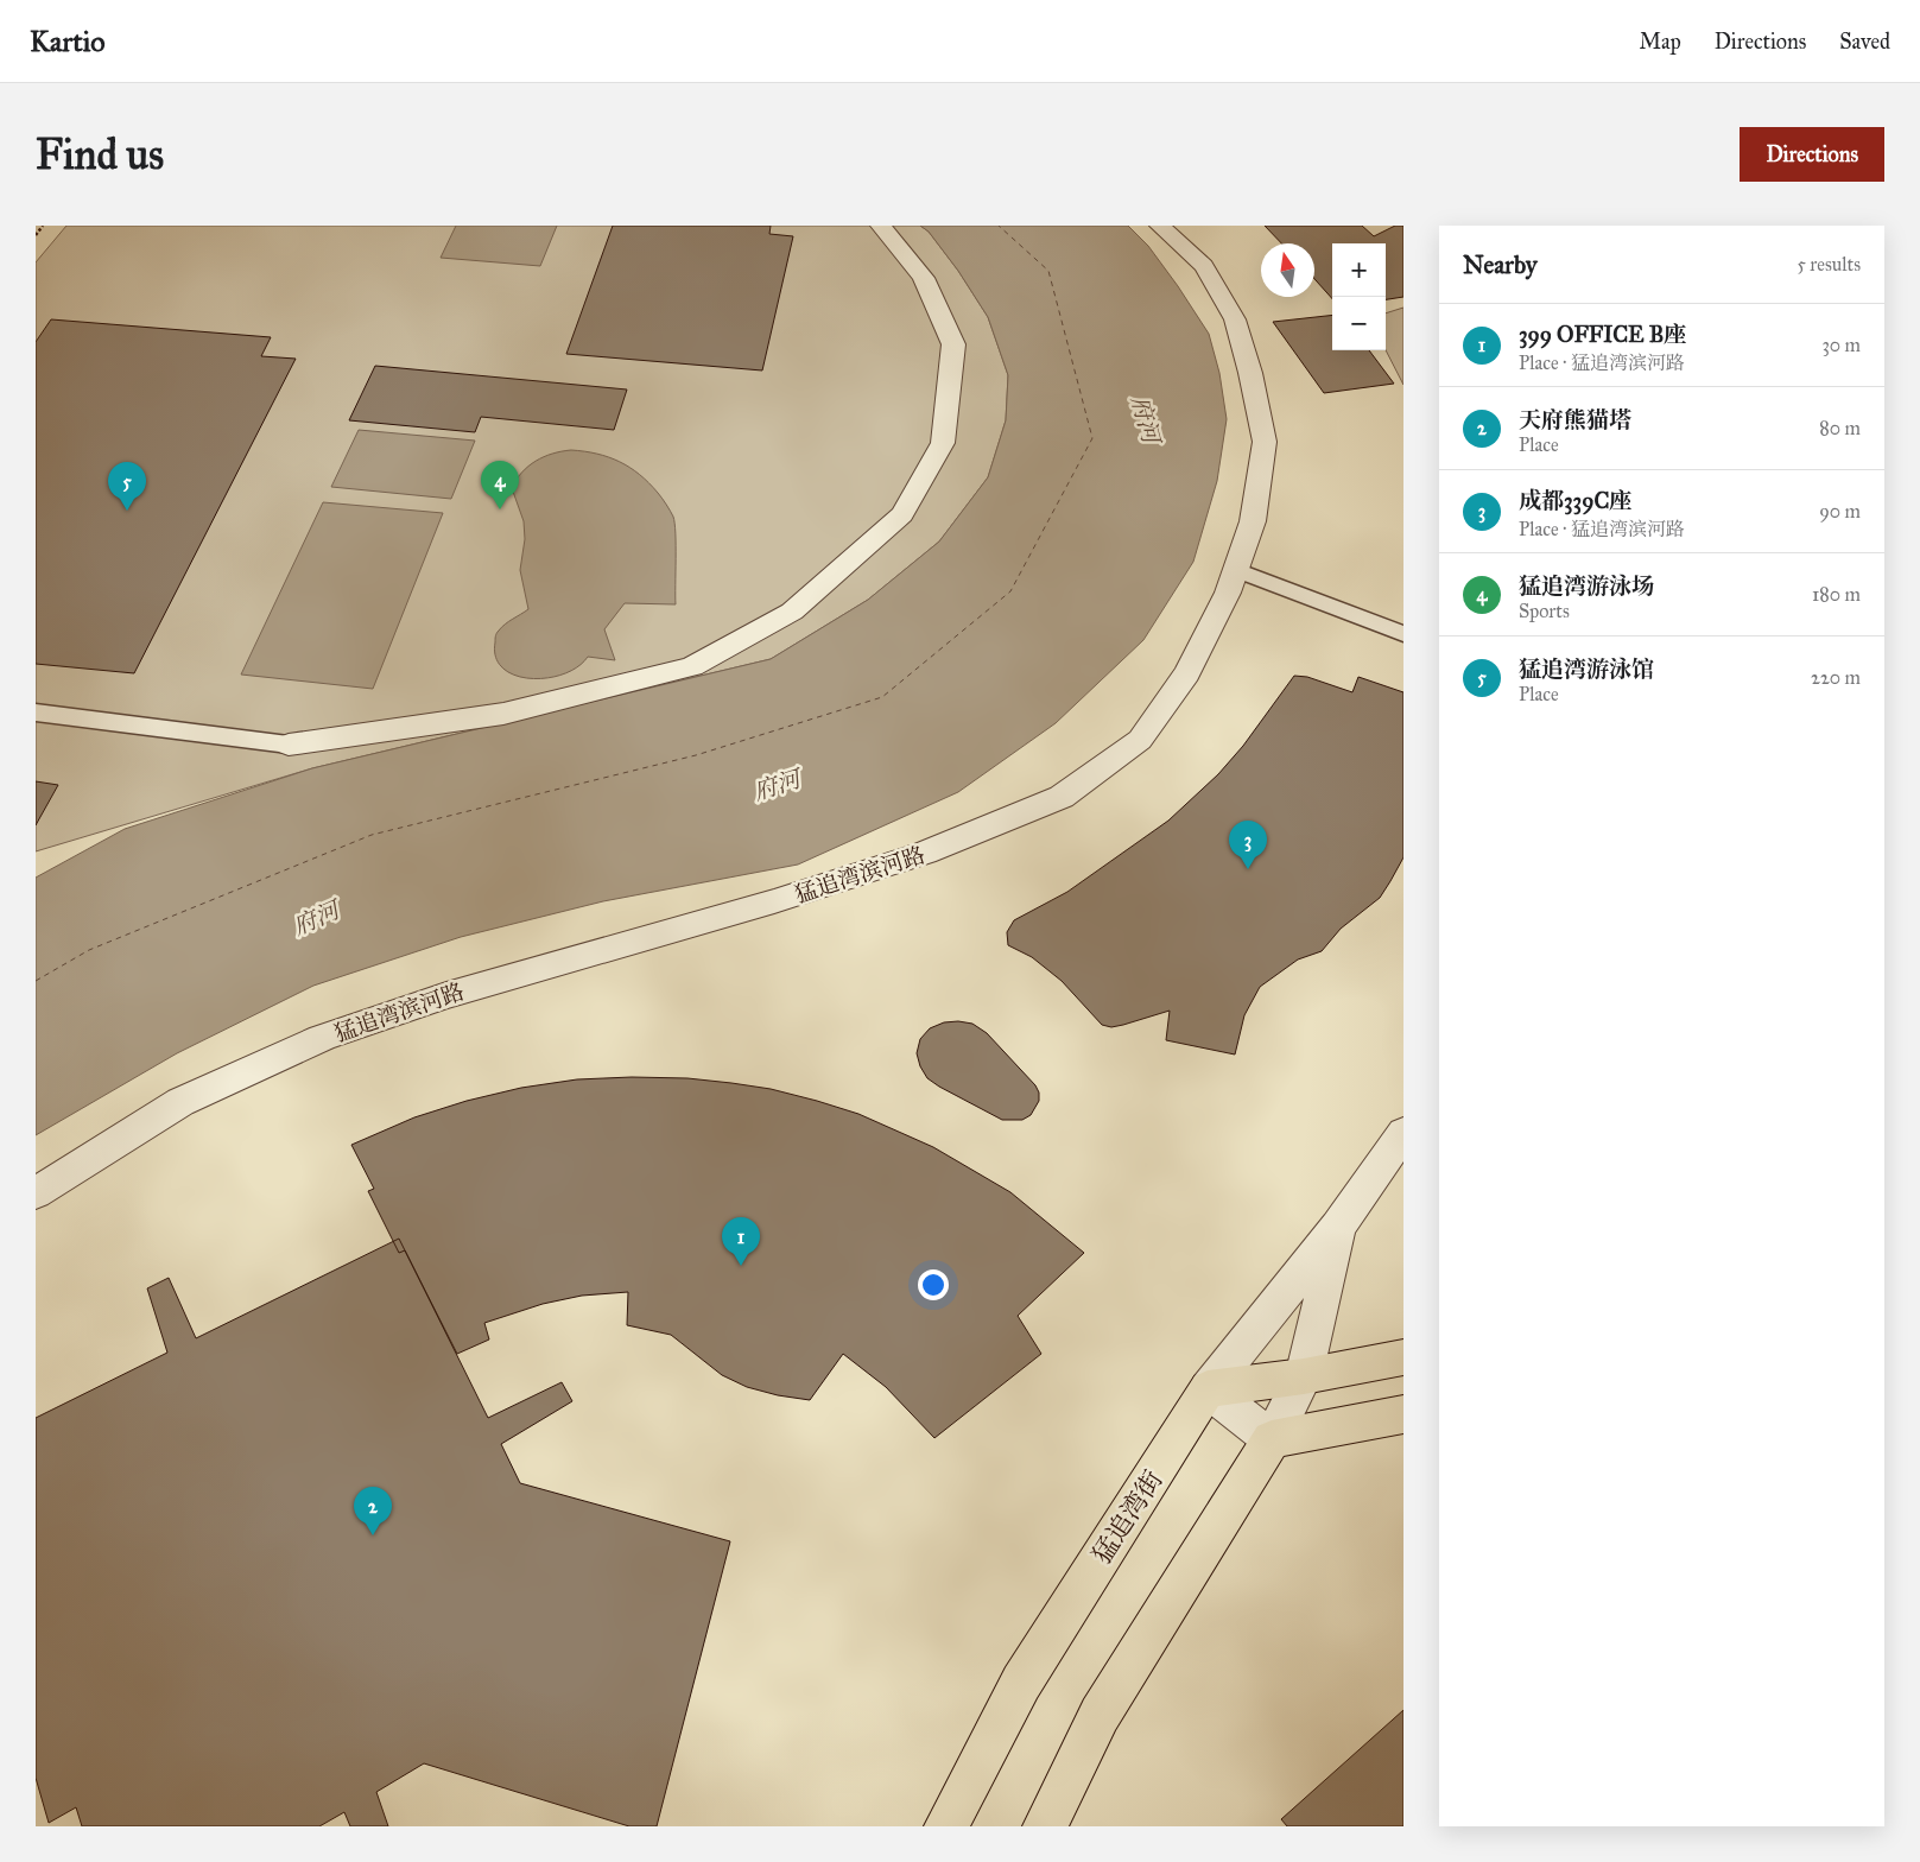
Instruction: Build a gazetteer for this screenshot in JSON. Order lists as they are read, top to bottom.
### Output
{
  "streets": {
    "main road": ["猛追湾街"],
    "street": ["猛追湾滨河路"]
  },
  "water": ["府河"],
  "north": "top",
  "page": {
    "header": "Kartio",
    "nav": ["Map", "Directions", "Saved"],
    "buttons": "Directions",
    "title": "Find us",
    "heading": ["Nearby", "5 results"],
    "map_buttons": ["+", "−"],
    "list": [
      {
        "mark": "1",
        "name": "399 OFFICE B座",
        "note": "Place · 猛追湾滨河路",
        "value": "30 m"
      },
      {
        "mark": "2",
        "name": "天府熊猫塔",
        "note": "Place",
        "value": "80 m"
      },
      {
        "mark": "3",
        "name": "成都339C座",
        "note": "Place · 猛追湾滨河路",
        "value": "90 m"
      },
      {
        "mark": "4",
        "name": "猛追湾游泳场",
        "note": "Sports",
        "value": "180 m"
      },
      {
        "mark": "5",
        "name": "猛追湾游泳馆",
        "note": "Place",
        "value": "220 m"
      }
    ],
    "pins": [
      "4",
      "5",
      "3",
      "1",
      "2"
    ]
  }
}
